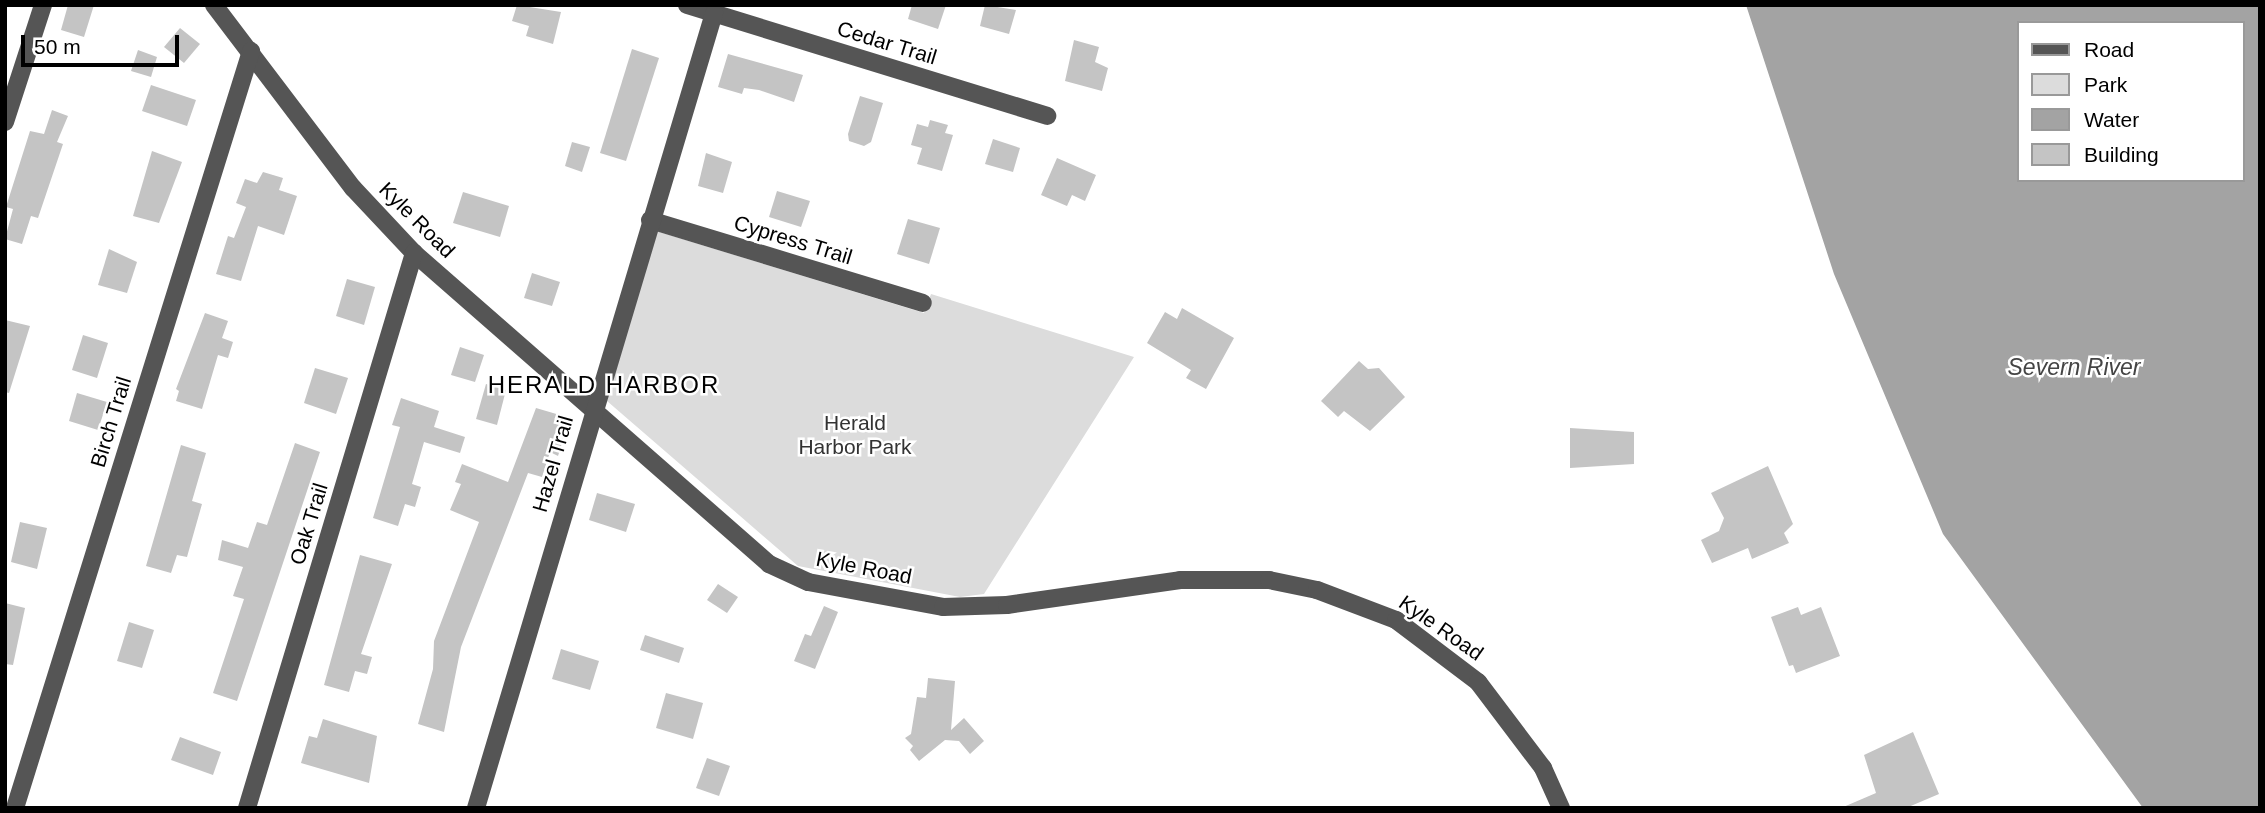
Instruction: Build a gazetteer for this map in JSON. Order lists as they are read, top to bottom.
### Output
{
  "streets": {
    "street": [
      "Cedar Trail",
      "Kyle Road",
      "Cypress Trail",
      "Birch Trail",
      "Hazel Trail",
      "Oak Trail"
    ]
  },
  "crossings": [
    ["Cedar Trail", "Hazel Trail"],
    ["Kyle Road", "Birch Trail"],
    ["Kyle Road", "Hazel Trail"],
    ["Kyle Road", "Oak Trail"],
    ["Cypress Trail", "Hazel Trail"]
  ],
  "districts": ["HERALD HARBOR"],
  "water": ["Severn River"],
  "parks": ["Herald Harbor Park"],
  "legend": [
    "Road",
    "Park",
    "Water",
    "Building"
  ],
  "scale_bar": "50 m"
}
